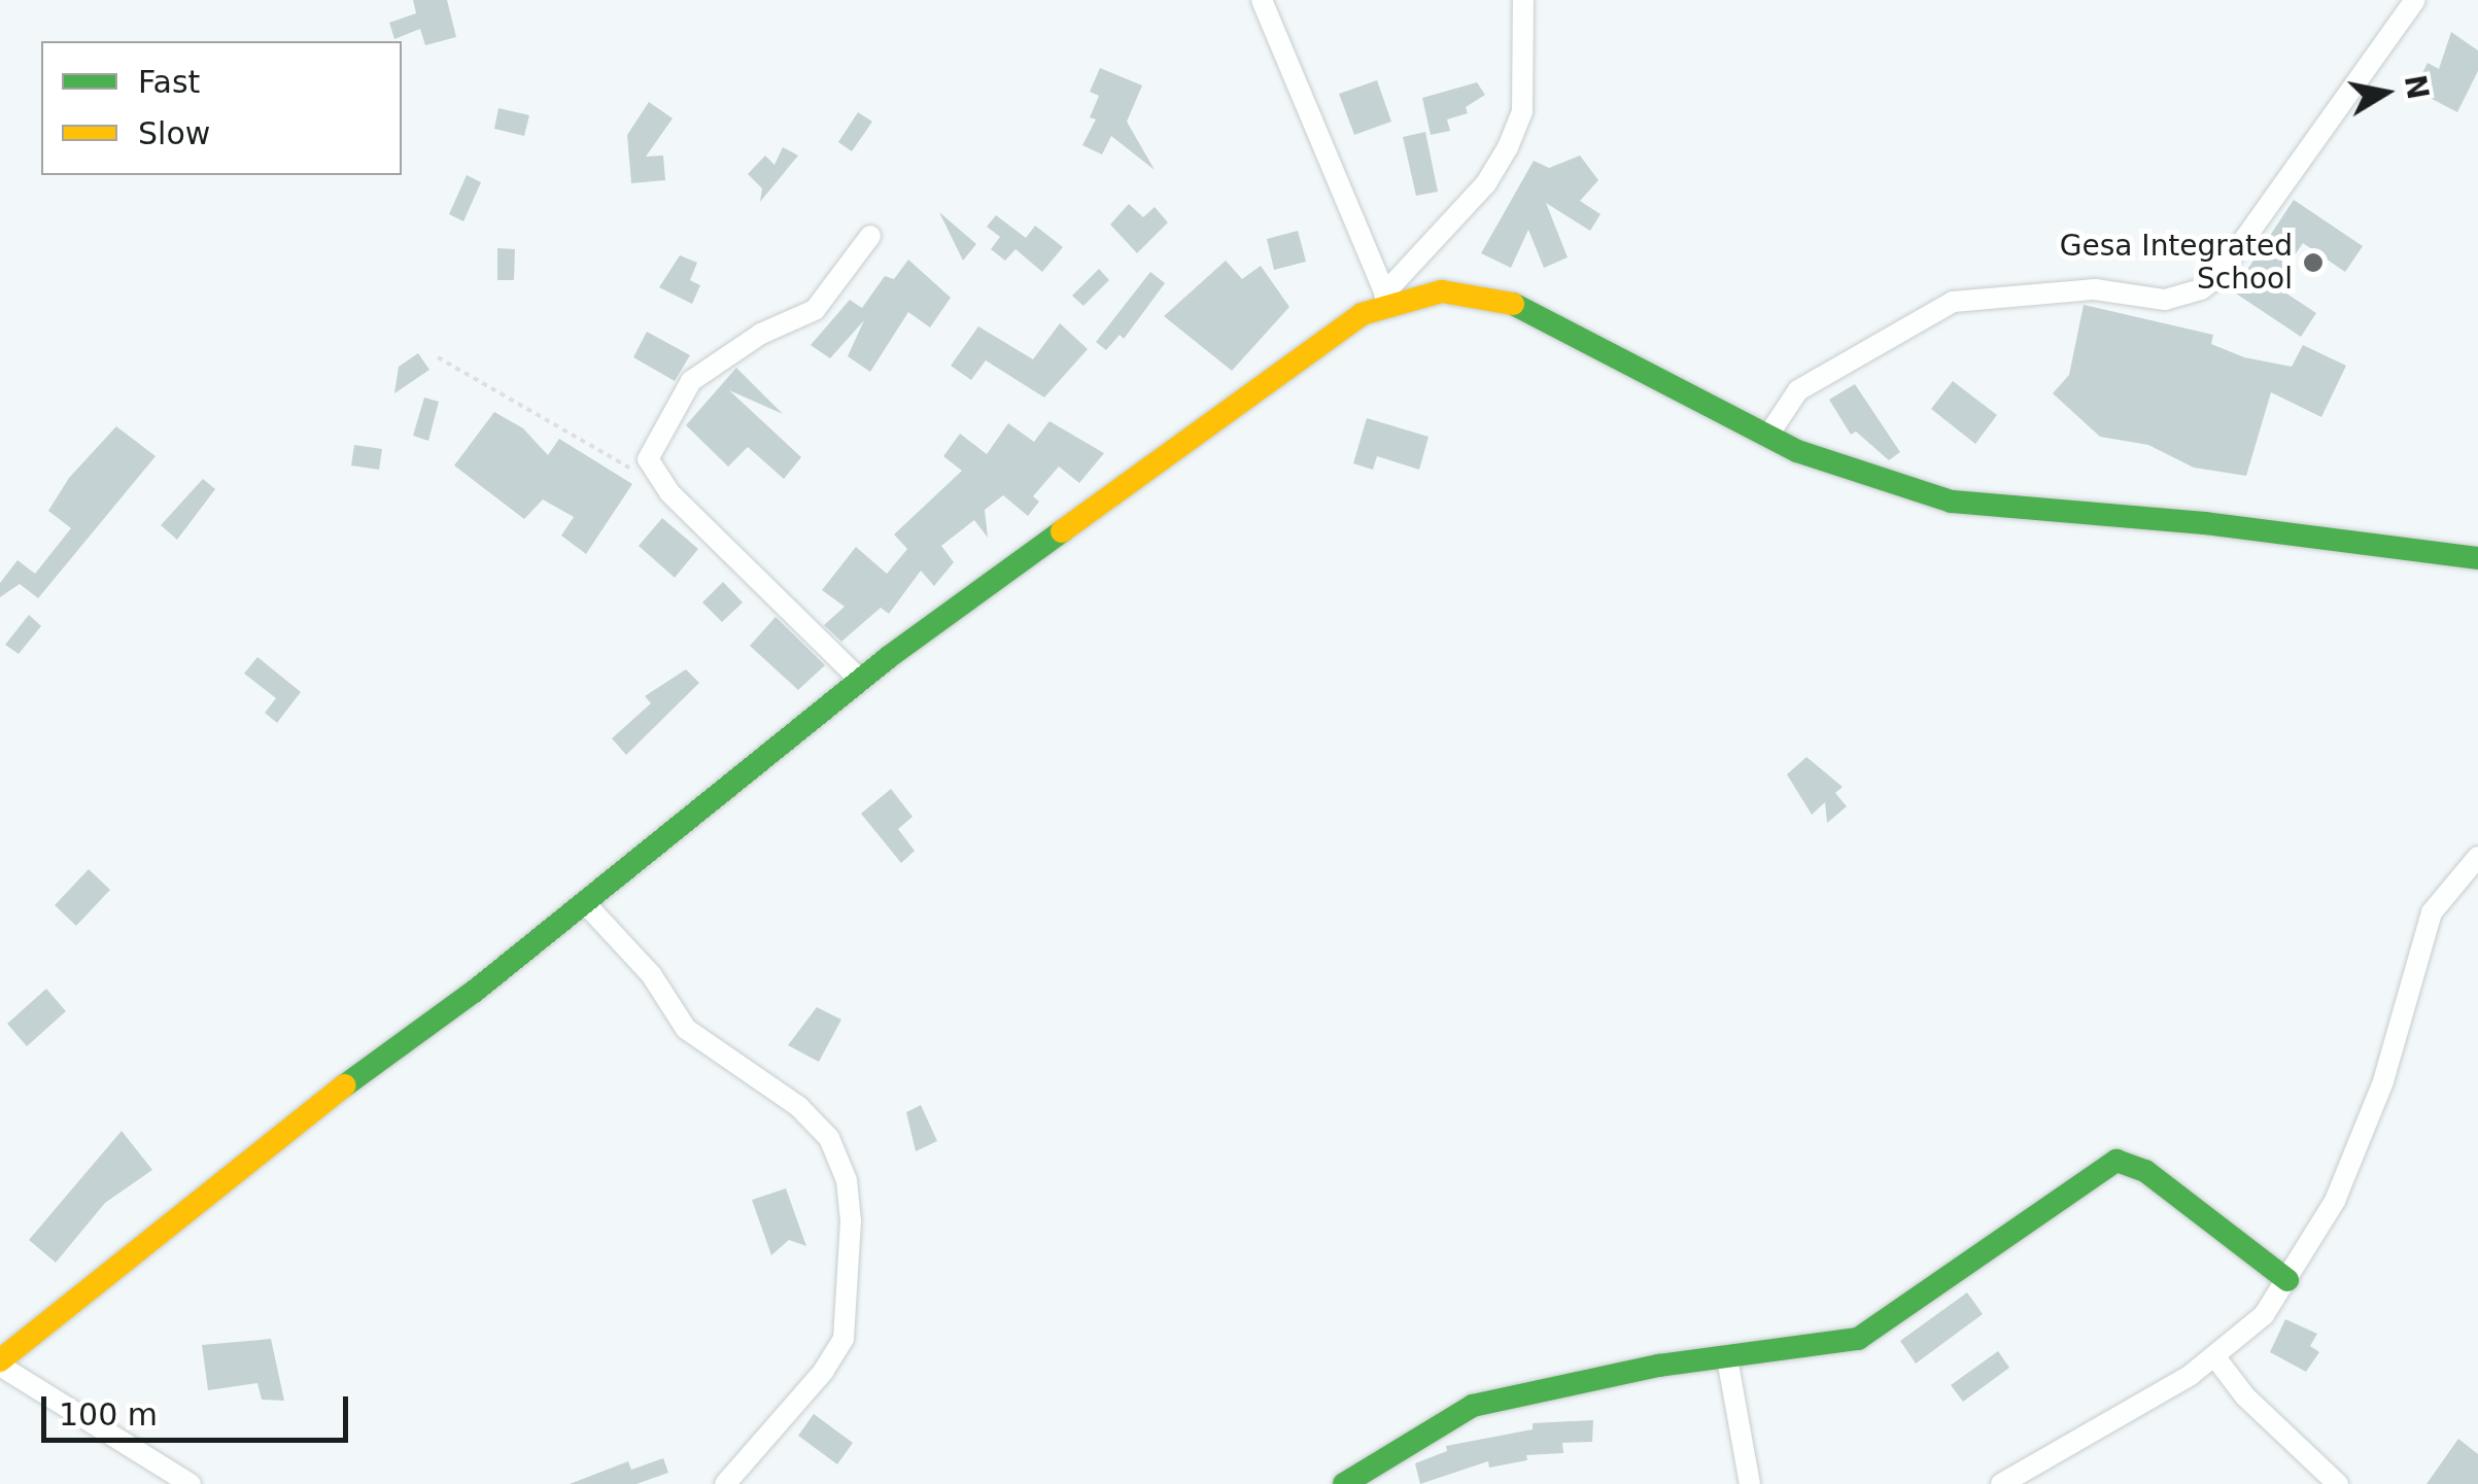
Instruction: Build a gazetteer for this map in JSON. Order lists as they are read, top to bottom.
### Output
{
  "places": ["Gesa Integrated School"],
  "legend": ["Fast", "Slow"],
  "scale_bar": "100 m",
  "north": "right"
}
